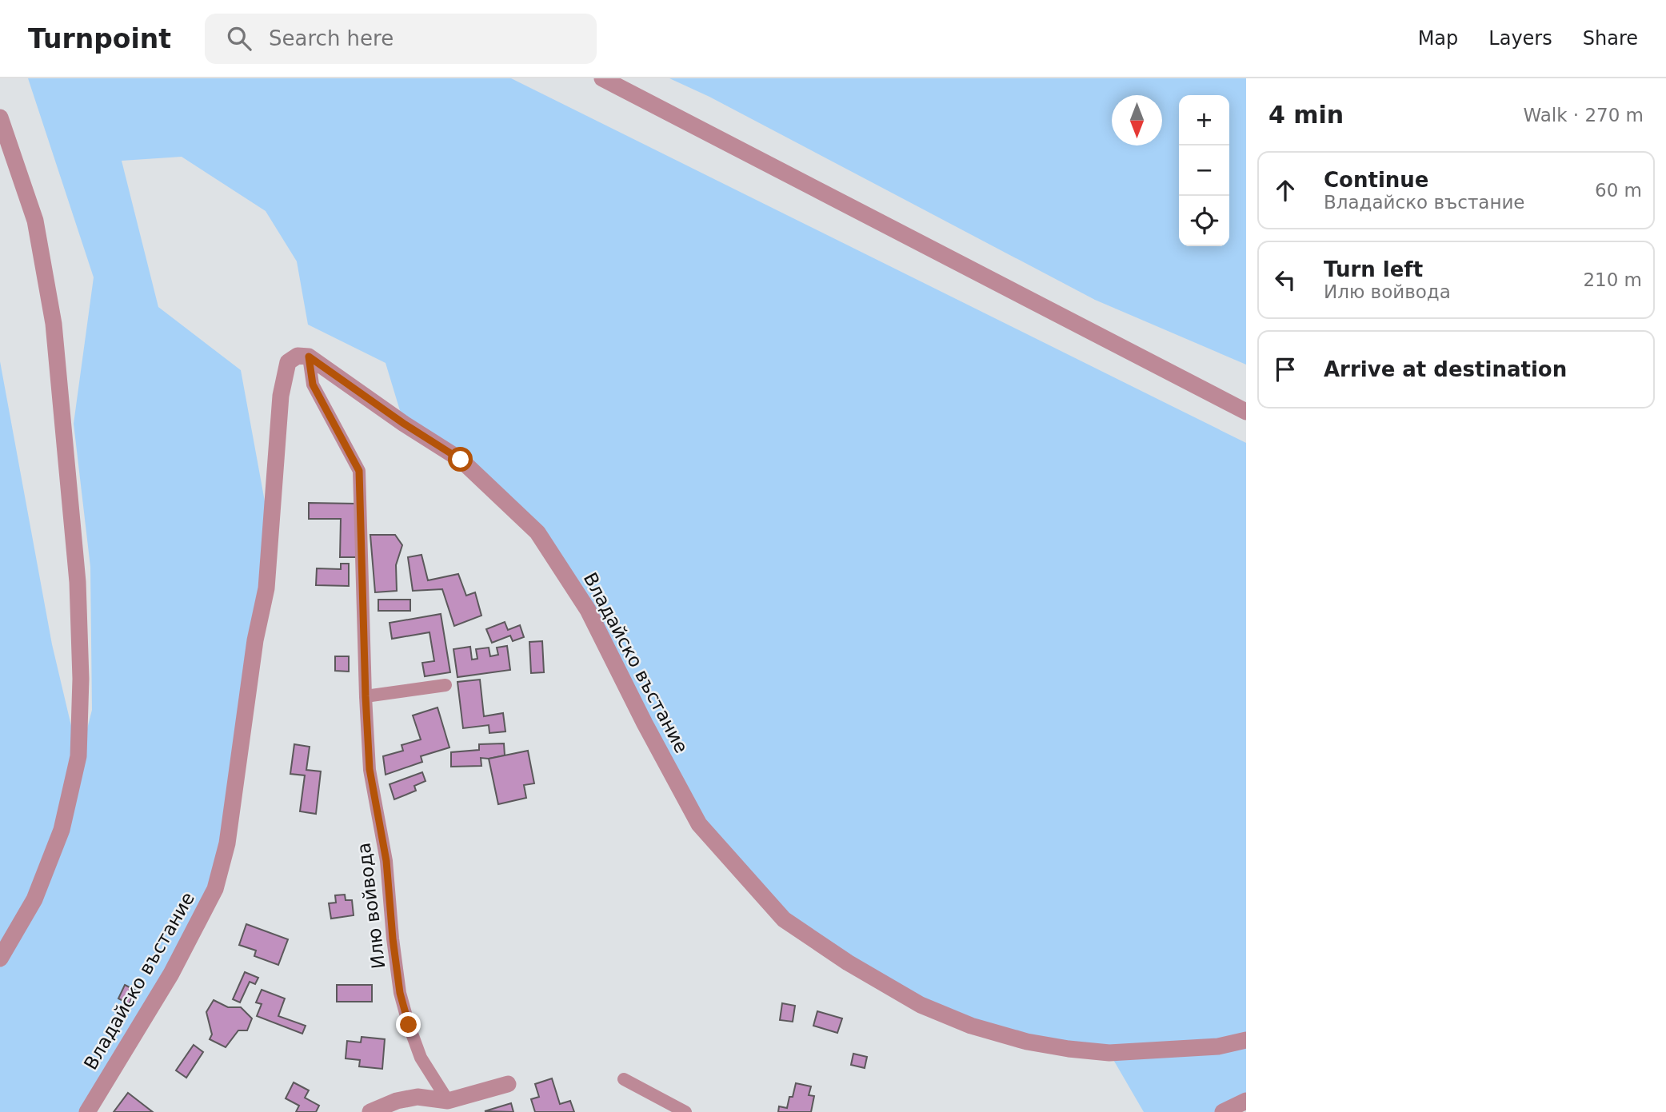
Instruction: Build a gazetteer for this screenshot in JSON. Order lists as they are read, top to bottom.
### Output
{
  "streets": {
    "street": ["Владайско въстание"],
    "lane": ["Илю войвода"]
  },
  "crossings": [
    ["Владайско въстание", "Илю войвода"]
  ],
  "north": "bottom",
  "page": {
    "header": "Turnpoint",
    "search": "Search here",
    "nav": ["Map", "Layers", "Share"],
    "heading": ["4 min", "Walk · 270 m"],
    "map_buttons": ["+", "−"],
    "list": [
      ["Continue", "Владайско въстание", "60 m"],
      ["Turn left", "Илю войвода", "210 m"],
      "Arrive at destination"
    ]
  }
}
